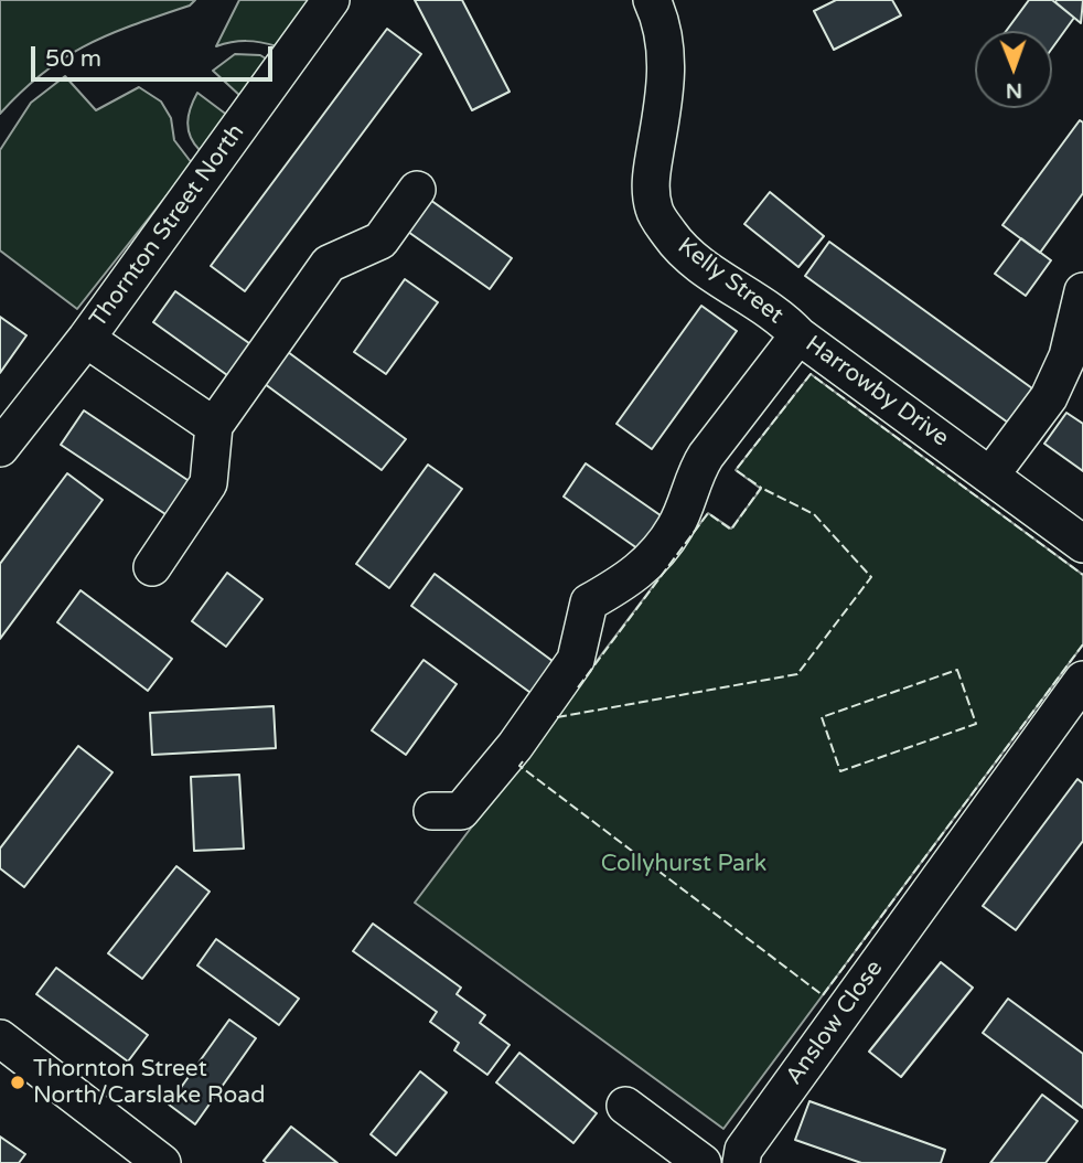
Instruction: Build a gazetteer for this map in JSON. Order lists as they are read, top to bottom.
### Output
{
  "streets": {
    "street": [
      "Thornton Street North",
      "Kelly Street",
      "Harrowby Drive",
      "Anslow Close"
    ]
  },
  "crossings": [
    ["Kelly Street", "Harrowby Drive"]
  ],
  "parks": ["Collyhurst Park"],
  "places": ["Thornton Street North/Carslake Road"],
  "scale_bar": "50 m",
  "north": "bottom"
}
